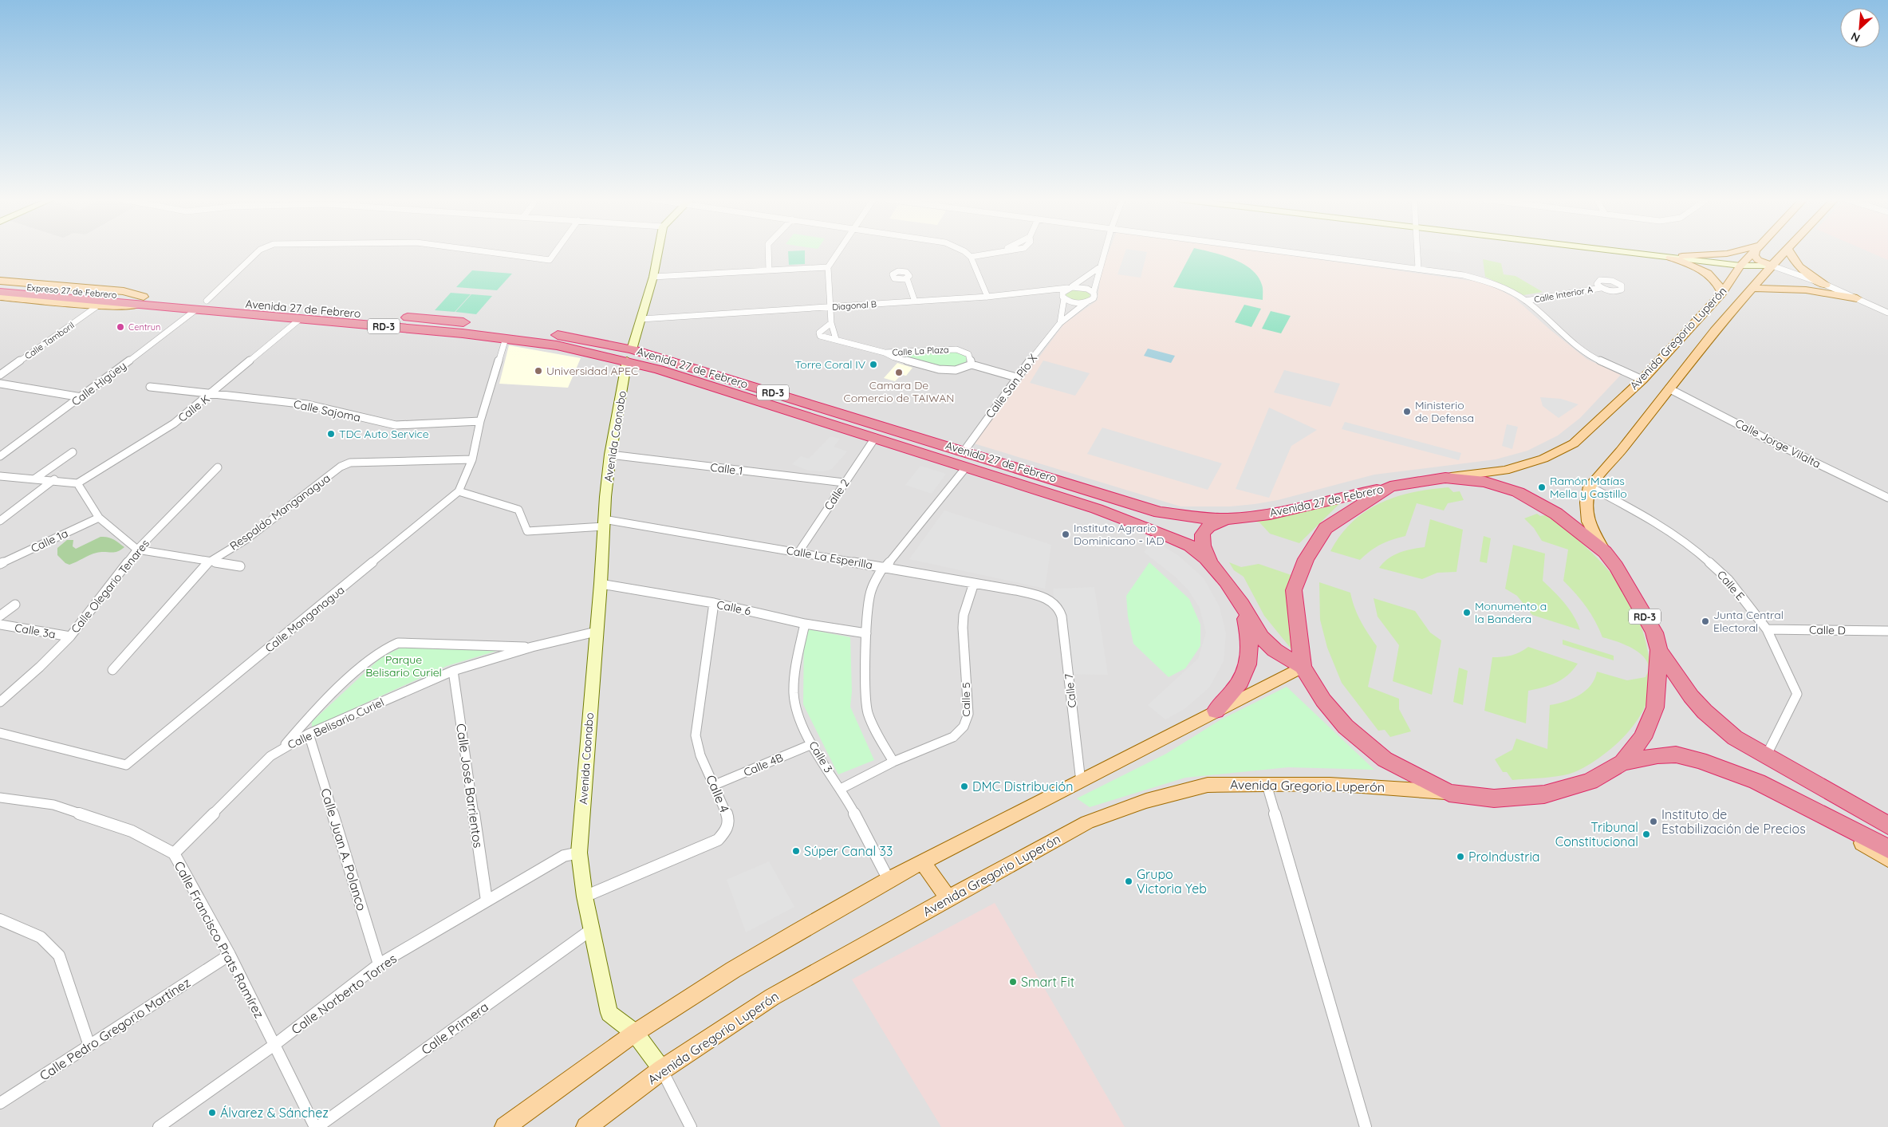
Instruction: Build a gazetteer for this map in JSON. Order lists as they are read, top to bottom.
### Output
{
  "streets": {
    "highway": ["Expreso 27 de Febrero", "Avenida 27 de Febrero", "RD-3"],
    "main road": ["Avenida Gregorio Luperón", "Avenida Caonabo"],
    "street": [
      "Calle Interior A",
      "Diagonal B",
      "Calle Tamboril",
      "Calle La Plaza",
      "Calle Higüey",
      "Calle San Pío X",
      "Calle K",
      "Calle Sajoma",
      "Calle Jorge Vilalta",
      "Calle 1",
      "Calle 2",
      "Respaldo Manganagua",
      "Calle 1a",
      "Calle La Esperilla",
      "Calle E",
      "Calle Olegario Tenares",
      "Calle 6",
      "Calle Manganagua",
      "Calle D",
      "Calle 3a",
      "Calle 7",
      "Calle 5",
      "Calle Belisario Curiel",
      "Calle 3",
      "Calle 4B",
      "Calle José Barrientos",
      "Calle 4",
      "Calle Juan A. Polanco",
      "Calle Francisco Prats Ramírez",
      "Calle Norberto Torres",
      "Calle Primera",
      "Calle Pedro Gregorio Martínez"
    ]
  },
  "crossings": [
    ["Expreso 27 de Febrero", "Avenida 27 de Febrero"],
    ["Diagonal B", "Avenida Caonabo"],
    ["Avenida 27 de Febrero", "RD-3"],
    ["Avenida 27 de Febrero", "Calle Tamboril"],
    ["Avenida 27 de Febrero", "Calle Higüey"],
    ["Avenida 27 de Febrero", "Calle San Pío X"],
    ["Avenida 27 de Febrero", "Calle K"],
    ["Avenida 27 de Febrero", "Avenida Caonabo"],
    ["Avenida 27 de Febrero", "Calle 2"],
    ["Avenida 27 de Febrero", "Calle Manganagua"],
    ["RD-3", "Avenida Gregorio Luperón"],
    ["RD-3", "Calle E"],
    ["Avenida Gregorio Luperón", "Avenida Caonabo"],
    ["Avenida Gregorio Luperón", "Calle Jorge Vilalta"],
    ["Avenida Gregorio Luperón", "Calle E"],
    ["Calle K", "Calle Sajoma"],
    ["Calle Sajoma", "Calle Manganagua"],
    ["Avenida Caonabo", "Calle 1"],
    ["Avenida Caonabo", "Calle La Esperilla"],
    ["Avenida Caonabo", "Calle 6"],
    ["Avenida Caonabo", "Calle 4"],
    ["Avenida Caonabo", "Calle Norberto Torres"],
    ["Avenida Caonabo", "Calle Primera"],
    ["Calle 1", "Calle 2"],
    ["Calle 2", "Calle La Esperilla"],
    ["Respaldo Manganagua", "Calle Manganagua"],
    ["Calle La Esperilla", "Calle Manganagua"],
    ["Calle La Esperilla", "Calle 7"],
    ["Calle La Esperilla", "Calle 5"],
    ["Calle E", "Calle D"],
    ["Calle Olegario Tenares", "Calle 3a"],
    ["Calle 6", "Calle 3"],
    ["Calle 6", "Calle 4"],
    ["Calle 5", "Calle 3"],
    ["Calle Belisario Curiel", "Calle José Barrientos"],
    ["Calle Belisario Curiel", "Calle Juan A. Polanco"],
    ["Calle Belisario Curiel", "Calle Francisco Prats Ramírez"],
    ["Calle 3", "Calle 4B"],
    ["Calle 4B", "Calle 4"],
    ["Calle José Barrientos", "Calle Norberto Torres"],
    ["Calle Juan A. Polanco", "Calle Norberto Torres"],
    ["Calle Francisco Prats Ramírez", "Calle Norberto Torres"],
    ["Calle Francisco Prats Ramírez", "Calle Primera"],
    ["Calle Francisco Prats Ramírez", "Calle Pedro Gregorio Martínez"]
  ],
  "parks": ["Parque Belisario Curiel"],
  "places": [
    "Centrun",
    "Torre Coral IV",
    "Universidad APEC",
    "Camara De Comercio de TAIWAN",
    "Ministerio de Defensa",
    "TDC Auto Service",
    "Ramón Matías Mella y Castillo",
    "Instituto Agrario Dominicano - IAD",
    "Monumento a la Bandera",
    "Junta Central Electoral",
    "DMC Distribución",
    "Instituto de Estabilización de Precios",
    "Tribunal Constitucional",
    "Súper Canal 33",
    "ProIndustria",
    "Grupo Victoria Yeb",
    "Smart Fit",
    "Álvarez & Sánchez"
  ],
  "north": "bottom left"
}
